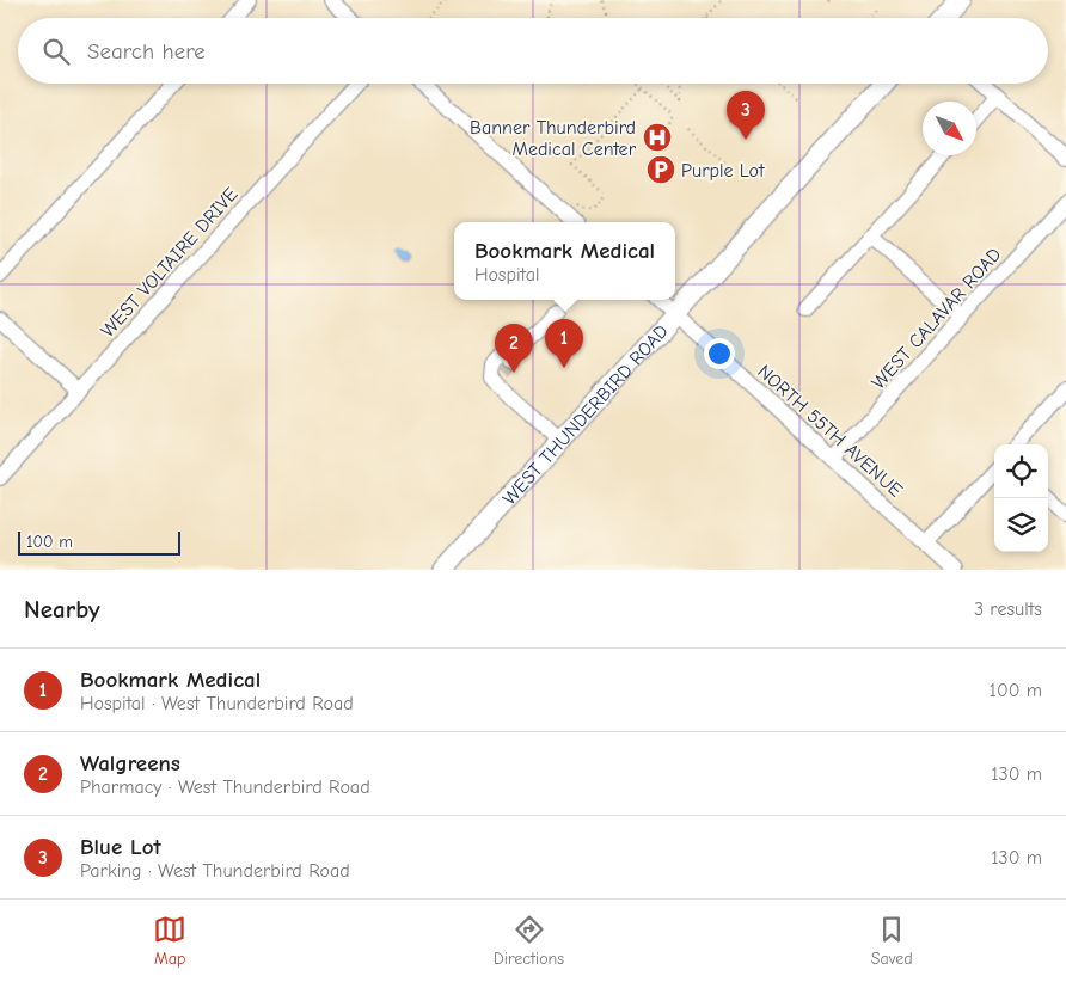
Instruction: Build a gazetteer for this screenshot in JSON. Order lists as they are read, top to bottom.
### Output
{
  "streets": {
    "main road": ["WEST THUNDERBIRD ROAD"],
    "street": ["WEST VOLTAIRE DRIVE", "WEST CALAVAR ROAD", "NORTH 55TH AVENUE"]
  },
  "crossings": [
    ["WEST CALAVAR ROAD", "NORTH 55TH AVENUE"],
    ["WEST THUNDERBIRD ROAD", "NORTH 55TH AVENUE"]
  ],
  "places": {
    "hospital": ["Banner Thunderbird Medical Center"],
    "parking": ["Purple Lot"]
  },
  "scale_bar": "100 m",
  "north": "bottom right",
  "page": {
    "search": "Search here",
    "pins": ["3", "1", "2"],
    "popup": ["Bookmark Medical", "Hospital"],
    "scale": "100 m",
    "heading": ["Nearby", "3 results"],
    "list": [
      {
        "mark": "1",
        "name": "Bookmark Medical",
        "note": "Hospital · West Thunderbird Road",
        "value": "100 m"
      },
      {
        "mark": "2",
        "name": "Walgreens",
        "note": "Pharmacy · West Thunderbird Road",
        "value": "130 m"
      },
      {
        "mark": "3",
        "name": "Blue Lot",
        "note": "Parking · West Thunderbird Road",
        "value": "130 m"
      }
    ],
    "nav": ["Map", "Directions", "Saved"]
  }
}
